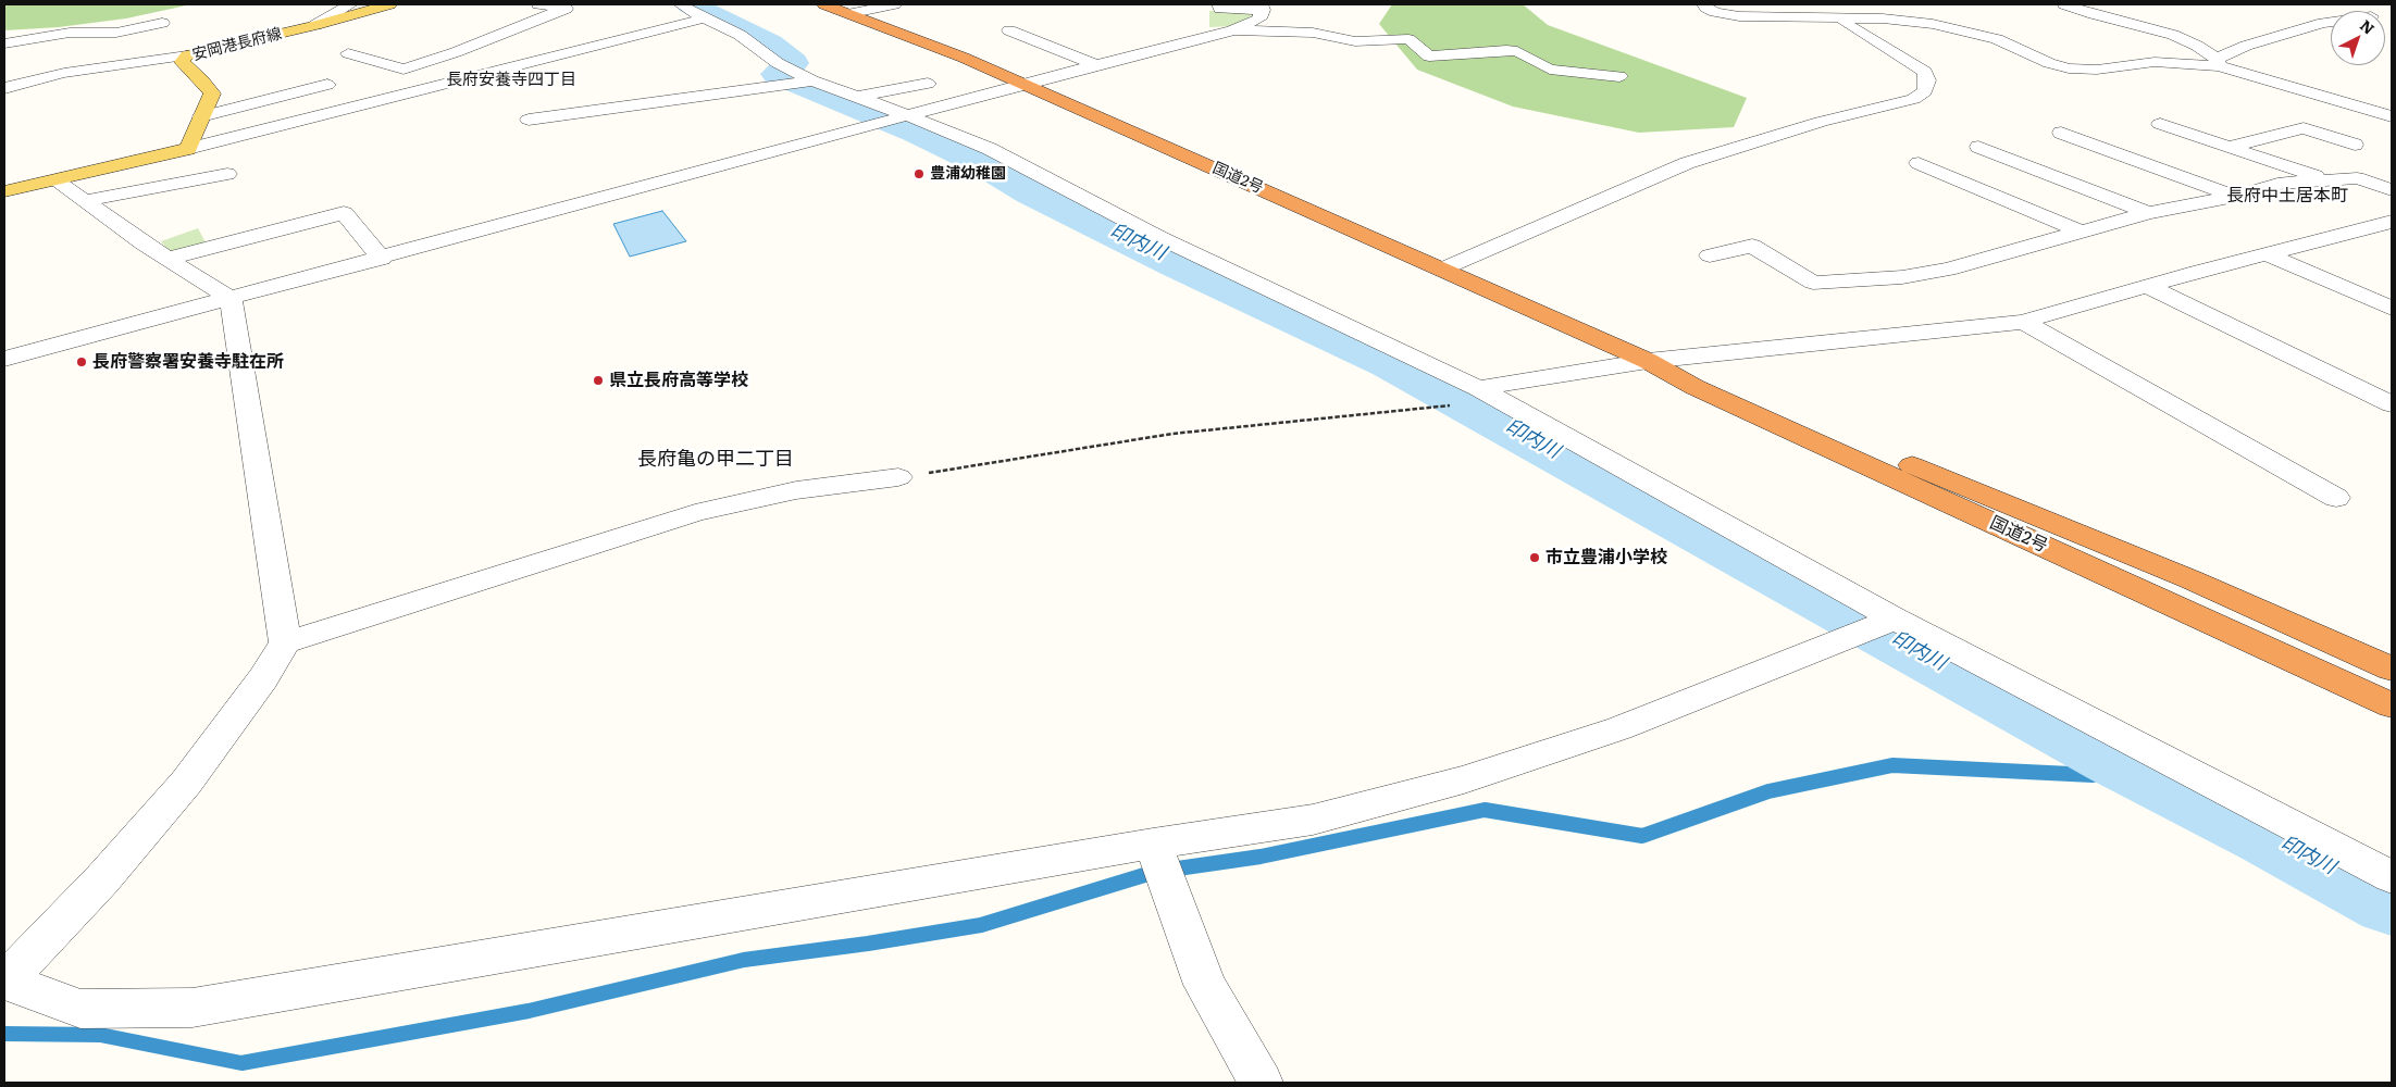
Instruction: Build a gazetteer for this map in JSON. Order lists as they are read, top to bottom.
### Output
{
  "streets": {
    "highway": ["国道2号"],
    "main road": ["安岡港長府線"]
  },
  "districts": ["長府安養寺四丁目", "長府中土居本町", "長府亀の甲二丁目"],
  "water": ["印内川"],
  "places": [
    "豊浦幼稚園",
    "長府警察署安養寺駐在所",
    "県立長府高等学校",
    "市立豊浦小学校"
  ],
  "north": "top right"
}
